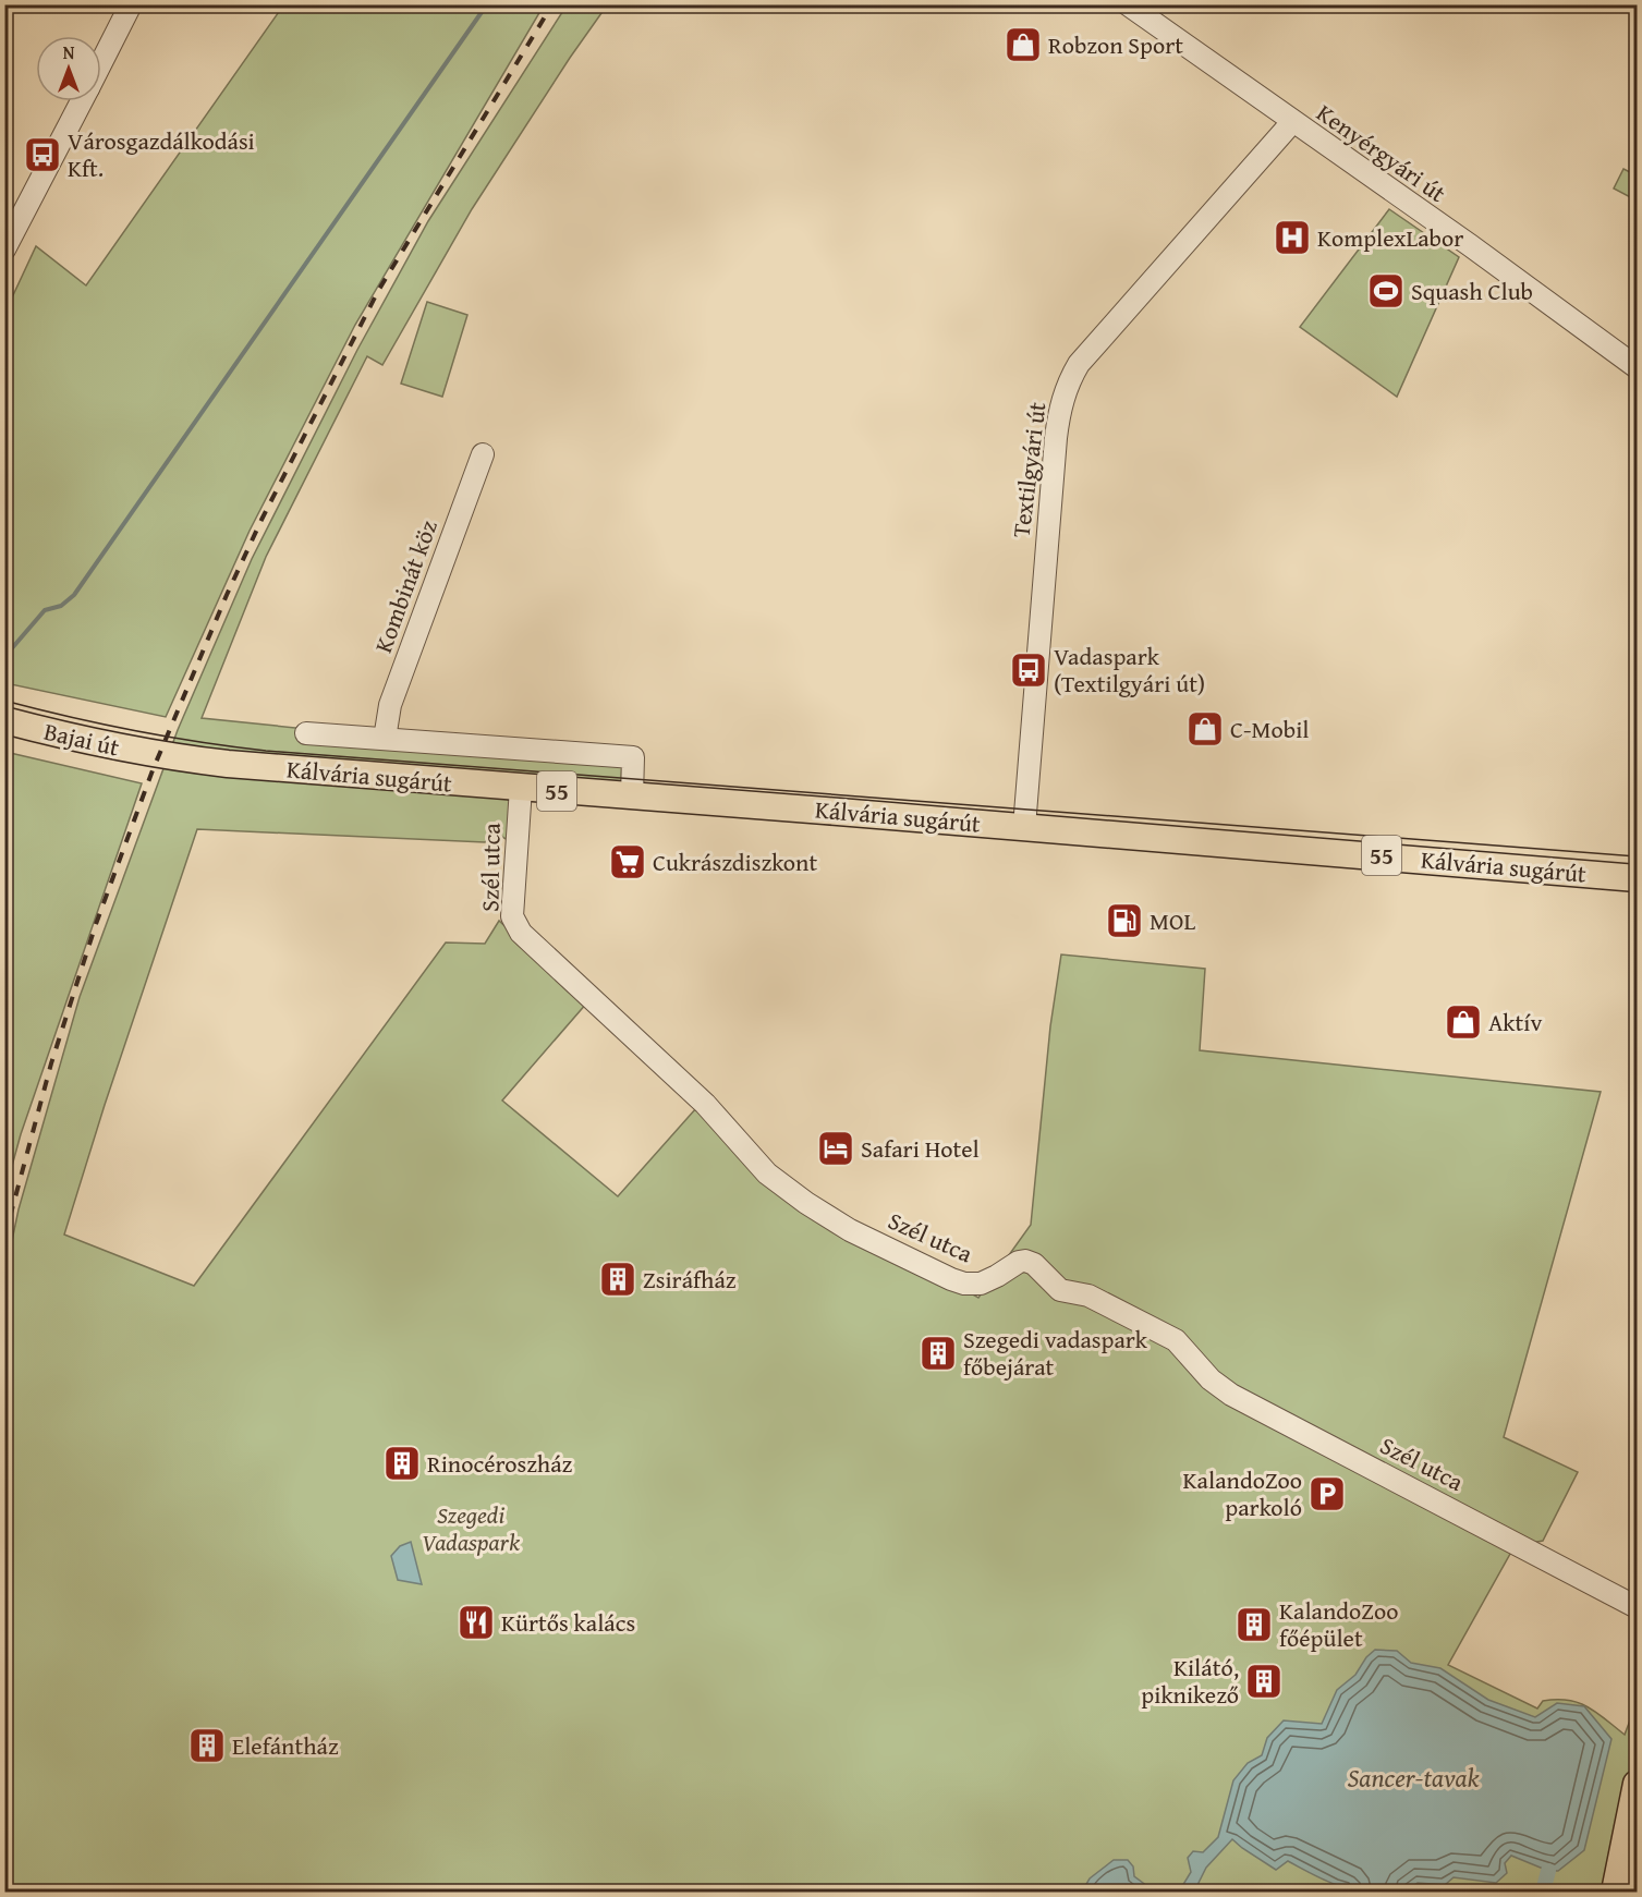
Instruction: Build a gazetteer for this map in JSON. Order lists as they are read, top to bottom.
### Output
{
  "streets": {
    "main road": ["Bajai út", "Kálvária sugárút", "55"],
    "street": [
      "Kenyérgyári út",
      "Textilgyári út",
      "Kombinát köz",
      "Szél utca"
    ]
  },
  "crossings": [
    ["Kenyérgyári út", "Textilgyári út"],
    ["Textilgyári út", "Kálvária sugárút"],
    ["Kombinát köz", "Kálvária sugárút"],
    ["Bajai út", "Kálvária sugárút"],
    ["Kálvária sugárút", "Szél utca"]
  ],
  "water": ["Sancer-tavak"],
  "parks": ["Szegedi Vadaspark"],
  "places": {
    "shop": ["Robzon Sport", "C-Mobil", "Aktív"],
    "bus stop": ["Városgazdálkodási Kft.", "Vadaspark (Textilgyári út)"],
    "hospital": ["KomplexLabor"],
    "sports": ["Squash Club"],
    "supermarket": ["Cukrászdiszkont"],
    "fuel station": ["MOL"],
    "hotel": ["Safari Hotel"],
    "building": [
      "Zsiráfház",
      "Szegedi vadaspark főbejárat",
      "Rinocéroszház",
      "KalandoZoo főépület",
      "Kilátó, piknikező",
      "Elefántház"
    ],
    "parking": ["KalandoZoo parkoló"],
    "restaurant": ["Kürtős kalács"]
  },
  "north": "top"
}
